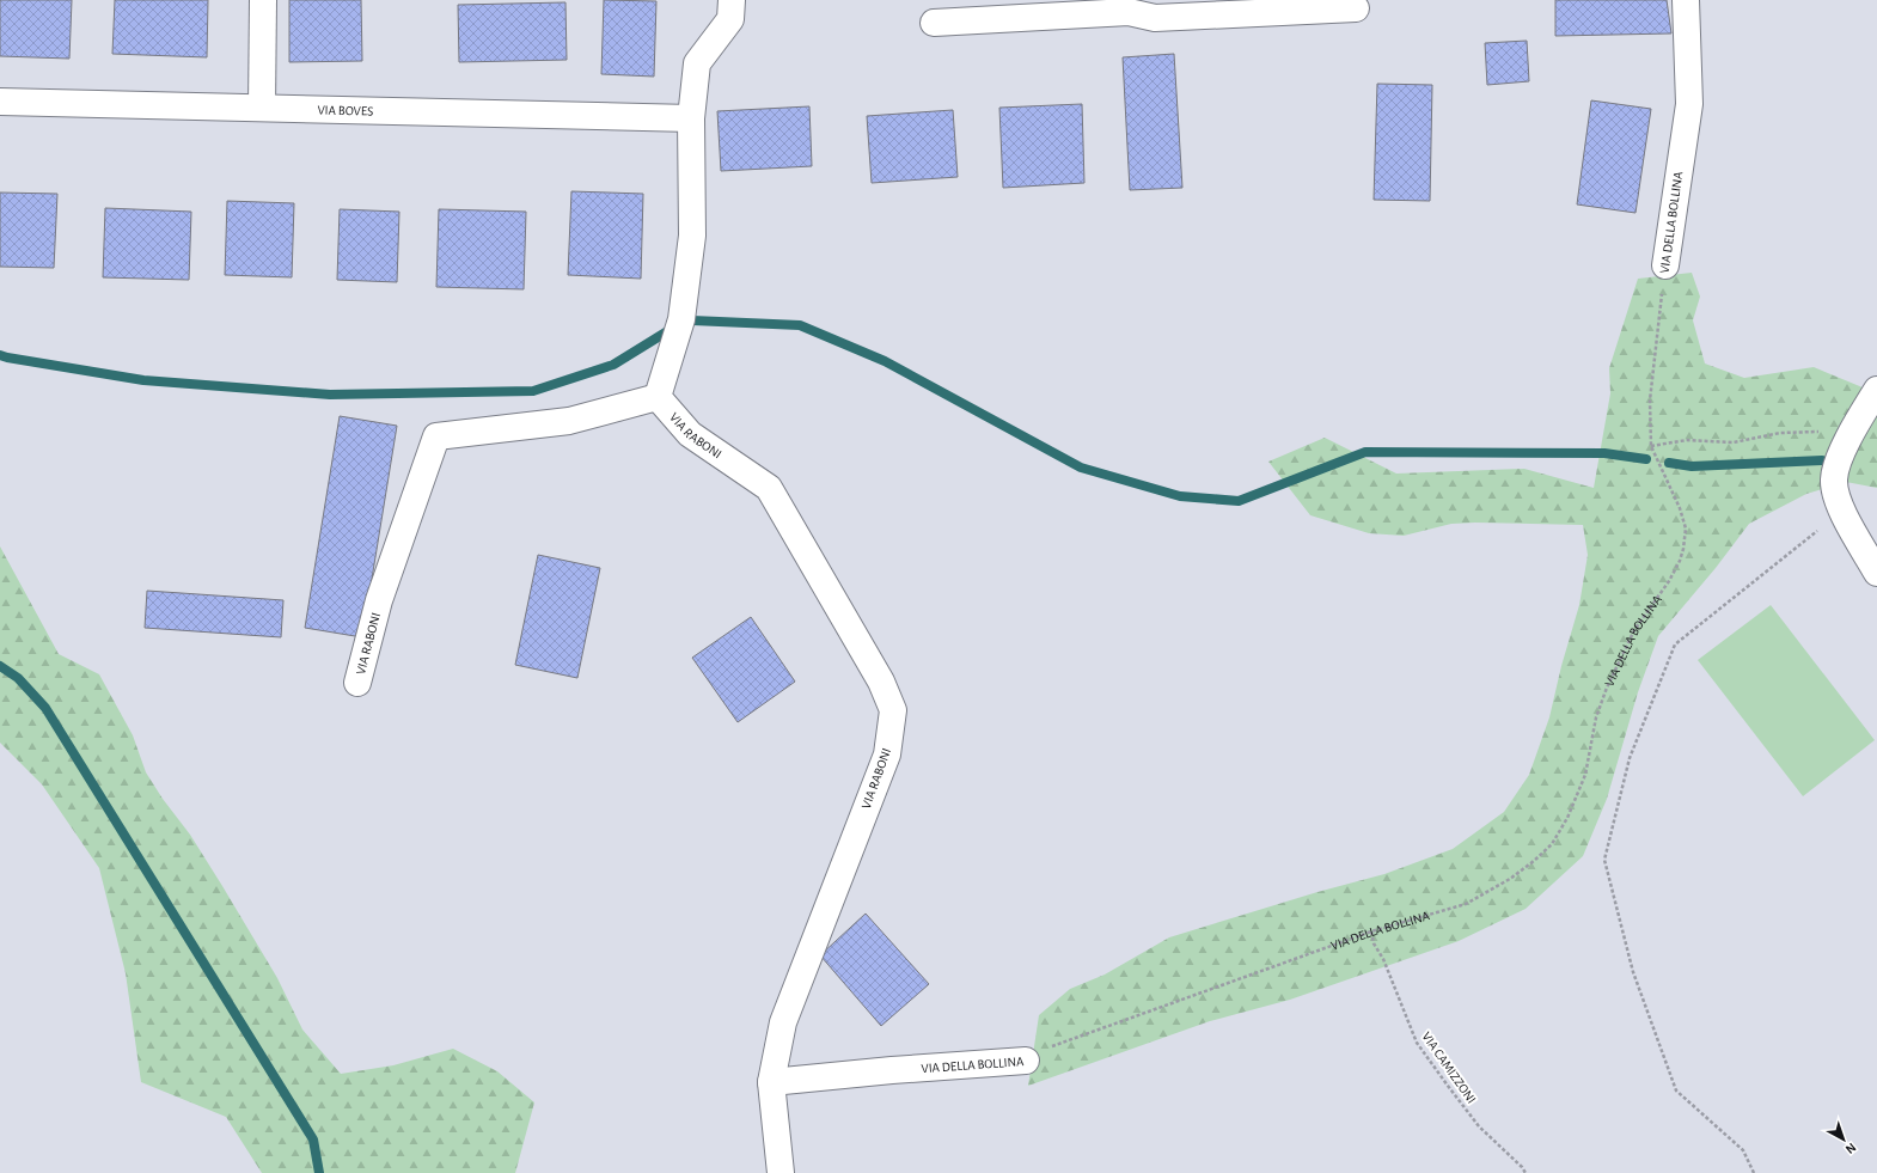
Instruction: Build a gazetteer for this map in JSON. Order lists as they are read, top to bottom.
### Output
{
  "streets": {
    "street": ["VIA BOVES", "VIA DELLA BOLLINA", "VIA RABONI"],
    "path": ["VIA CAMIZZONI"]
  },
  "crossings": [
    ["VIA DELLA BOLLINA", "VIA RABONI"],
    ["VIA DELLA BOLLINA", "VIA CAMIZZONI"]
  ],
  "north": "bottom right"
}
